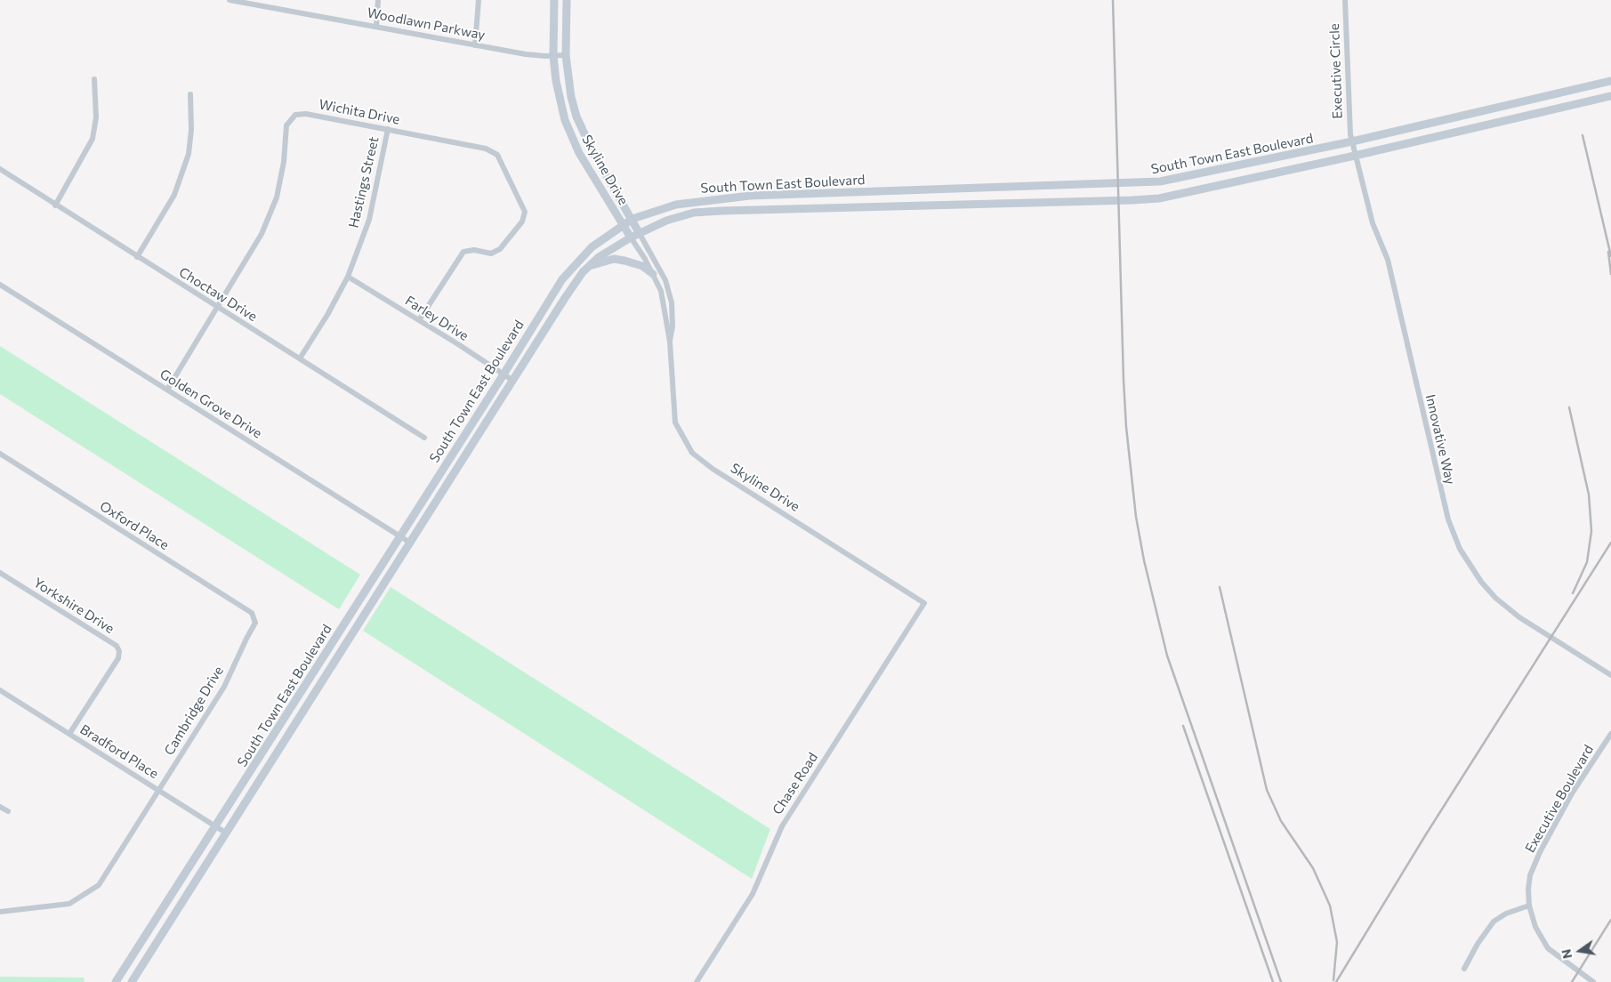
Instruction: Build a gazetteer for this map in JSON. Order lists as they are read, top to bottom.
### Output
{
  "streets": {
    "main road": ["South Town East Boulevard", "Skyline Drive"],
    "street": [
      "Woodlawn Parkway",
      "Executive Circle",
      "Wichita Drive",
      "Hastings Street",
      "Choctaw Drive",
      "Farley Drive",
      "Golden Grove Drive",
      "Innovative Way",
      "Oxford Place",
      "Yorkshire Drive",
      "Cambridge Drive",
      "Bradford Place",
      "Chase Road",
      "Executive Boulevard"
    ]
  },
  "crossings": [
    ["Woodlawn Parkway", "Skyline Drive"],
    ["Executive Circle", "South Town East Boulevard"],
    ["Executive Circle", "Innovative Way"],
    ["Wichita Drive", "Hastings Street"],
    ["Wichita Drive", "Choctaw Drive"],
    ["Wichita Drive", "Farley Drive"],
    ["Wichita Drive", "Golden Grove Drive"],
    ["South Town East Boulevard", "Skyline Drive"],
    ["South Town East Boulevard", "Farley Drive"],
    ["South Town East Boulevard", "Golden Grove Drive"],
    ["South Town East Boulevard", "Innovative Way"],
    ["South Town East Boulevard", "Bradford Place"],
    ["Skyline Drive", "Chase Road"],
    ["Hastings Street", "Choctaw Drive"],
    ["Hastings Street", "Farley Drive"],
    ["Oxford Place", "Cambridge Drive"],
    ["Yorkshire Drive", "Bradford Place"],
    ["Cambridge Drive", "Bradford Place"]
  ],
  "north": "left"
}
